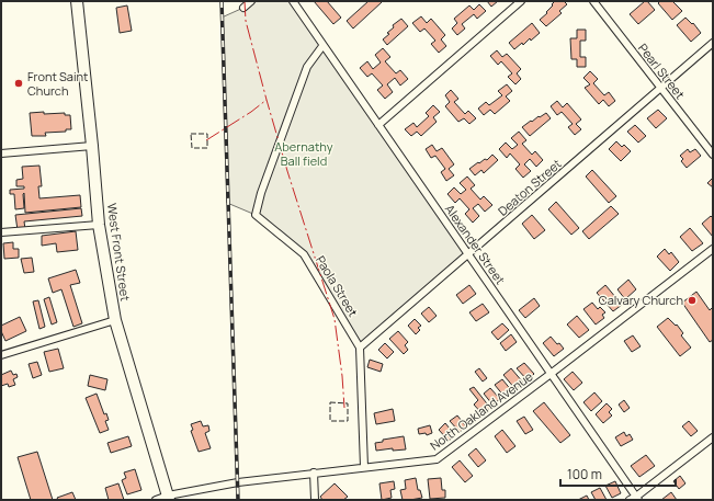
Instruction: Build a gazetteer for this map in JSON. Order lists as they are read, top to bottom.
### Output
{
  "streets": {
    "main road": ["West Front Street"],
    "street": [
      "Pearl Street",
      "Deaton Street",
      "Alexander Street",
      "Paola Street",
      "North Oakland Avenue"
    ]
  },
  "crossings": [
    ["Pearl Street", "Deaton Street"],
    ["Deaton Street", "Alexander Street"],
    ["Deaton Street", "Paola Street"],
    ["Alexander Street", "Paola Street"],
    ["Alexander Street", "North Oakland Avenue"],
    ["West Front Street", "North Oakland Avenue"],
    ["Paola Street", "North Oakland Avenue"]
  ],
  "parks": ["Abernathy Ball field"],
  "places": ["Front Saint Church", "Calvary Church"],
  "scale_bar": "100 m"
}
